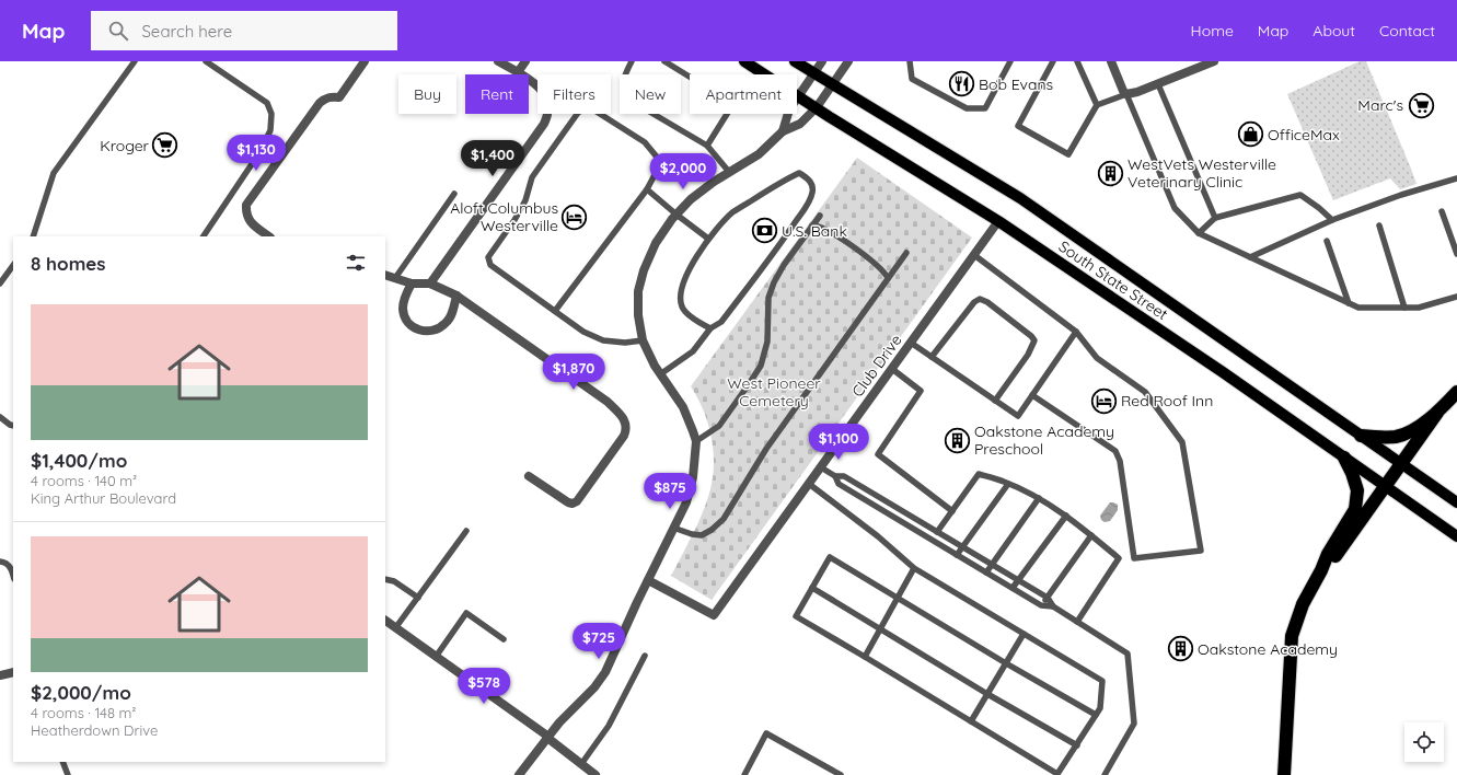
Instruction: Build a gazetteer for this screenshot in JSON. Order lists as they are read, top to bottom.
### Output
{
  "streets": {
    "main road": ["South State Street"],
    "street": ["Club Drive"]
  },
  "crossings": [
    ["South State Street", "Club Drive"]
  ],
  "parks": ["West Pioneer Cemetery"],
  "places": {
    "restaurant": ["Bob Evans"],
    "supermarket": ["Marc's", "Kroger"],
    "shop": ["OfficeMax"],
    "building": ["WestVets Westerville Veterinary Clinic", "Oakstone Academy Preschool", "Oakstone Academy"],
    "hotel": ["Aloft Columbus Westerville", "Red Roof Inn"],
    "bank": ["U.S. Bank"]
  },
  "page": {
    "header": "Map",
    "search": "Search here",
    "nav": [
      "Home",
      "Map",
      "About",
      "Contact"
    ],
    "chip": [
      "Buy",
      "Rent",
      "Filters",
      "New",
      "Apartment"
    ],
    "price": [
      "$1,130",
      "$1,400",
      "$2,000",
      "$1,870",
      "$1,100",
      "$875",
      "$725",
      "$578"
    ],
    "heading": "8 homes",
    "list": [
      {
        "name": "$1,400/mo",
        "note": "4 rooms · 140 m² · King Arthur Boulevard"
      },
      {
        "name": "$2,000/mo",
        "note": "4 rooms · 148 m² · Heatherdown Drive"
      }
    ]
  }
}
